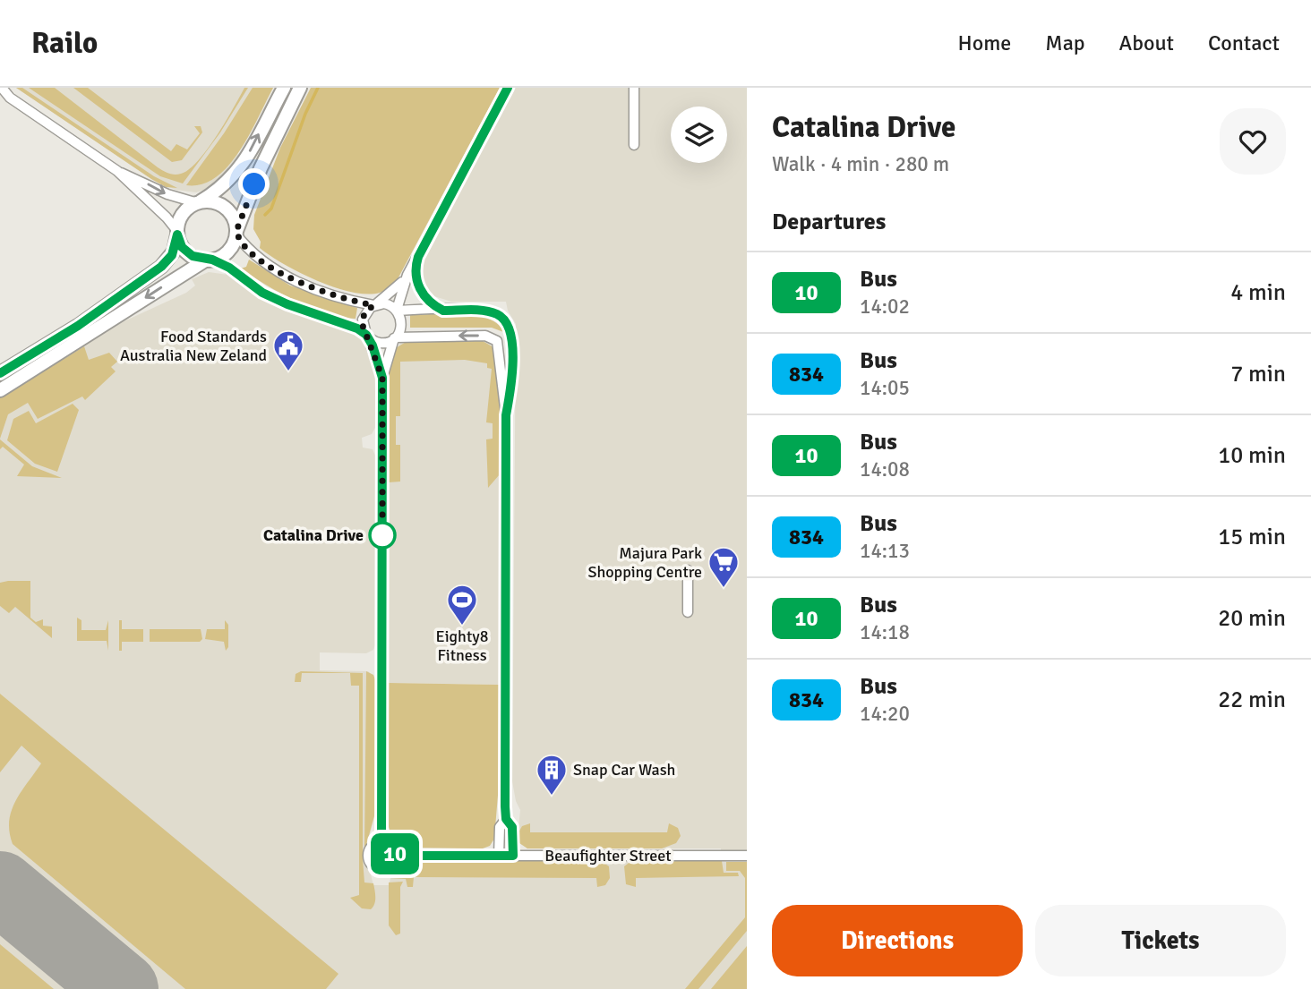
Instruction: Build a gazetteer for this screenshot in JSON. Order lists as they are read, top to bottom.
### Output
{
  "streets": {
    "street": ["Beaufighter Street"]
  },
  "places": {
    "public building": ["Food Standards Australia New Zeland"],
    "other": ["Catalina Drive"],
    "supermarket": ["Majura Park Shopping Centre"],
    "sports": ["Eighty8 Fitness"],
    "building": ["Snap Car Wash"]
  },
  "lines": ["bus line 10"],
  "page": {
    "header": "Railo",
    "nav": [
      "Home",
      "Map",
      "About",
      "Contact"
    ],
    "on_map": "10",
    "heading": [
      ["Catalina Drive", "Walk · 4 min · 280 m"],
      "Departures"
    ],
    "list": [
      {
        "mark": "10",
        "name": "Bus",
        "note": "14:02",
        "value": "4 min"
      },
      {
        "mark": "834",
        "name": "Bus",
        "note": "14:05",
        "value": "7 min"
      },
      {
        "mark": "10",
        "name": "Bus",
        "note": "14:08",
        "value": "10 min"
      },
      {
        "mark": "834",
        "name": "Bus",
        "note": "14:13",
        "value": "15 min"
      },
      {
        "mark": "10",
        "name": "Bus",
        "note": "14:18",
        "value": "20 min"
      },
      {
        "mark": "834",
        "name": "Bus",
        "note": "14:20",
        "value": "22 min"
      }
    ],
    "buttons": ["Directions", "Tickets"]
  }
}
